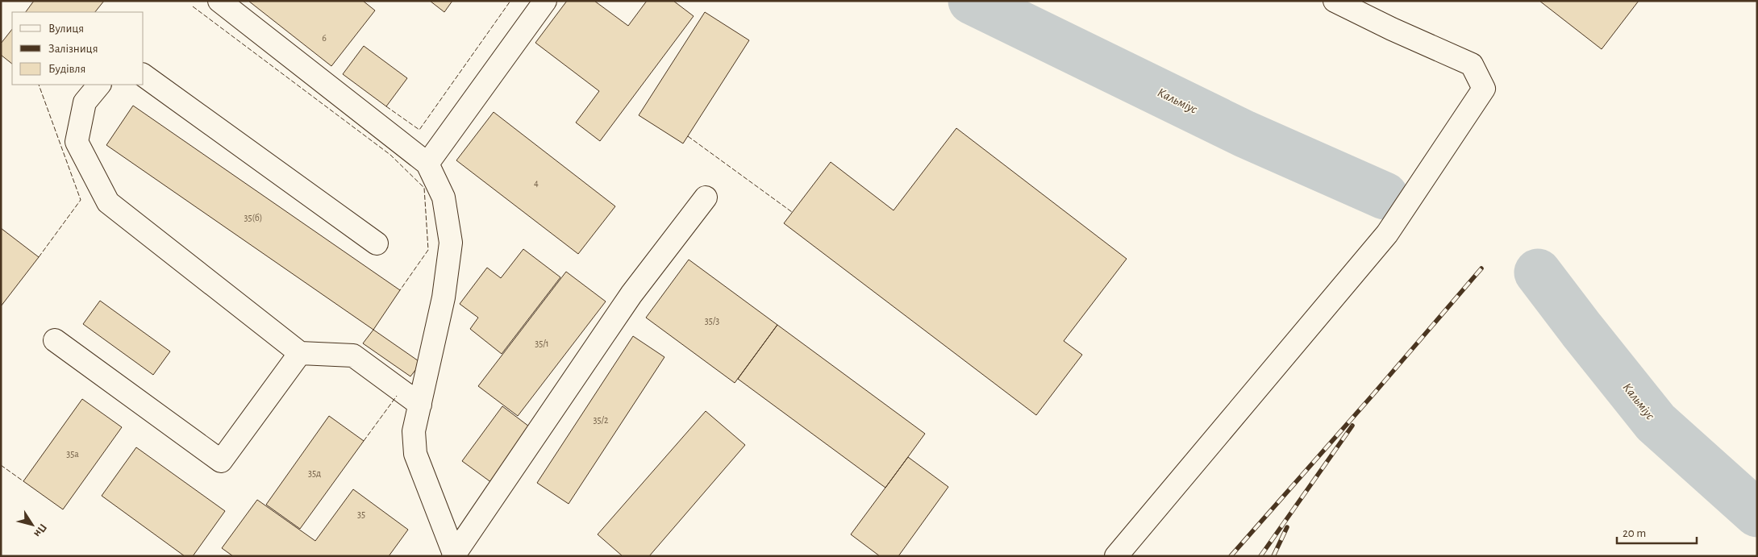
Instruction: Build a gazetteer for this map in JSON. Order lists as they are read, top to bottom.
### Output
{
  "water": ["Кальміус"],
  "house_numbers": [
    "6",
    "4",
    "35(б)",
    "35/3",
    "35/1",
    "35/2",
    "35а",
    "35д",
    "35"
  ],
  "legend": ["Вулиця", "Залізниця", "Будівля"],
  "scale_bar": "20 m",
  "north": "bottom right"
}
